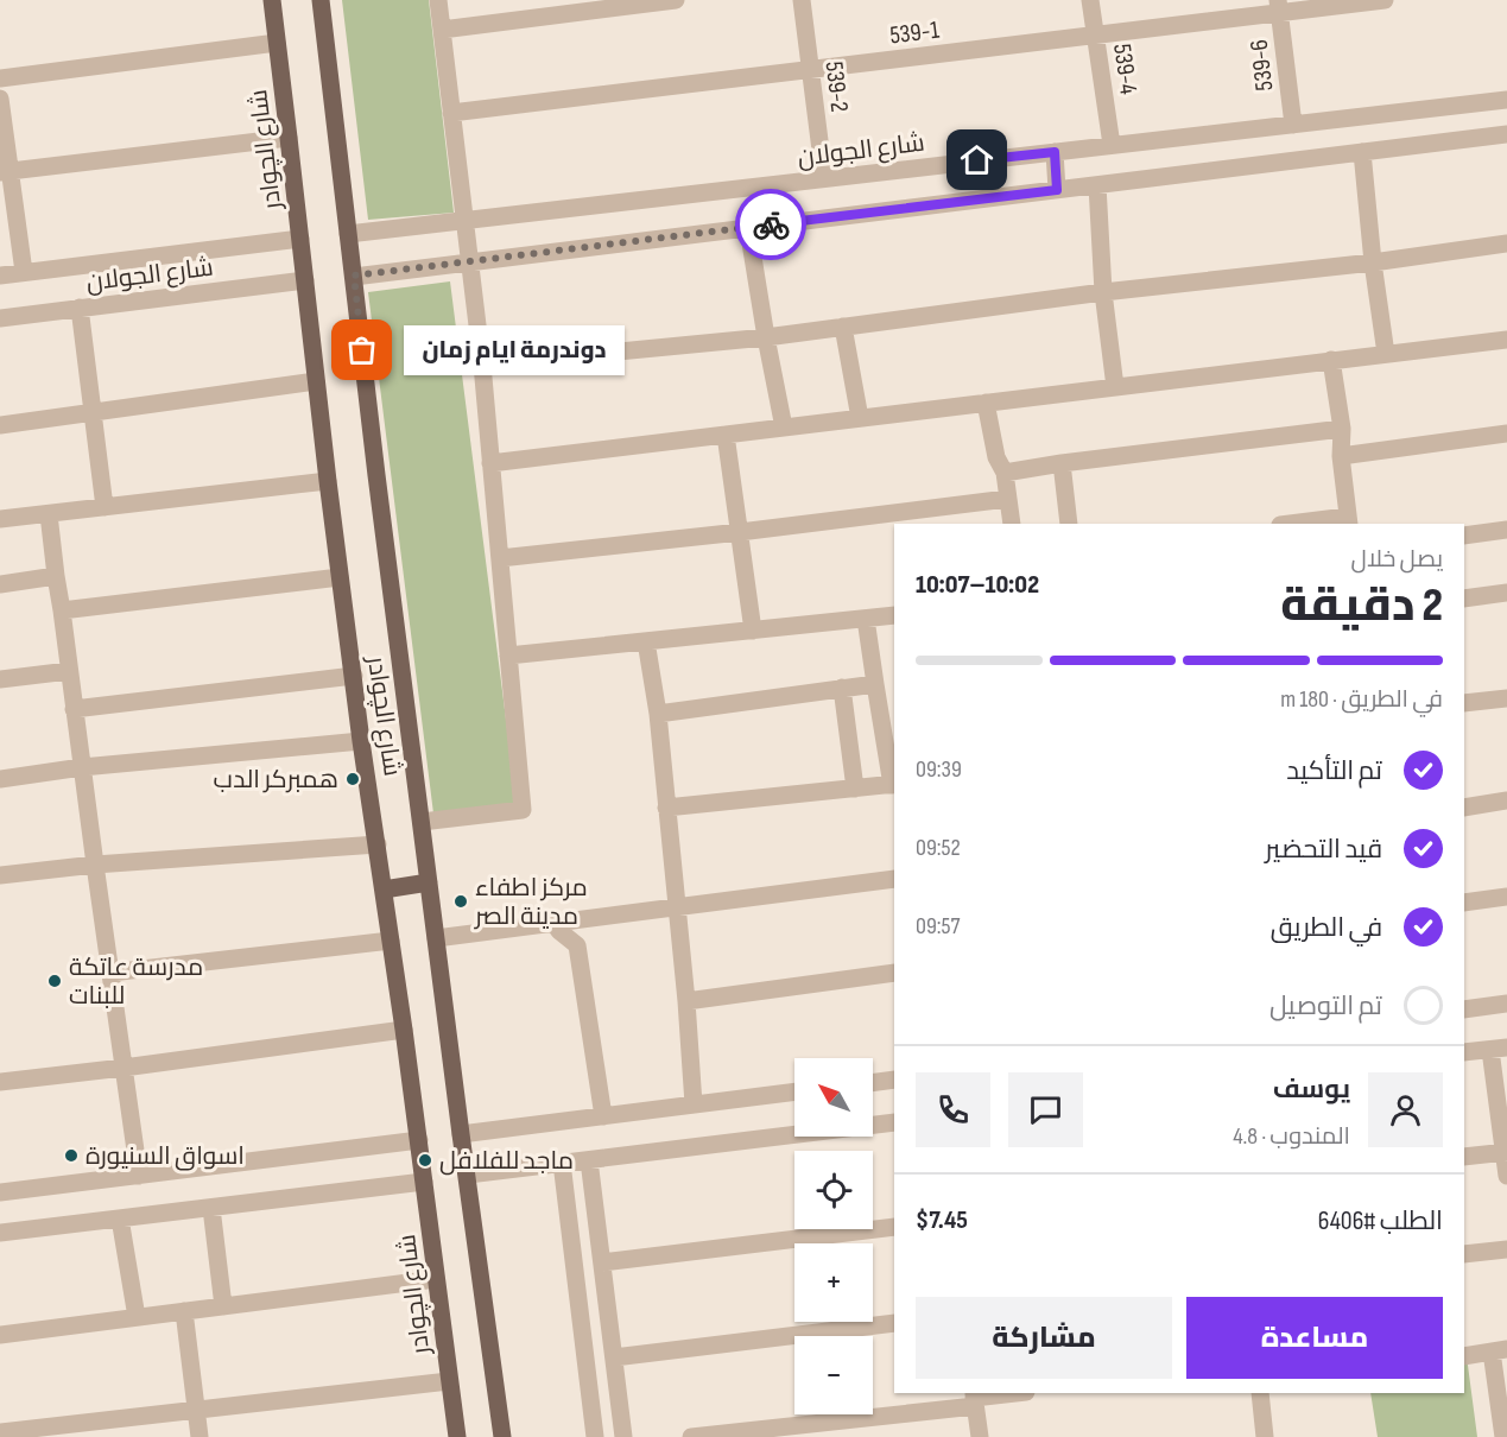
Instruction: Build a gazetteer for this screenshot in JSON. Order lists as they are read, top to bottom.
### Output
{
  "streets": {
    "main road": ["شارع الچوادر"],
    "street": [
      "539-1",
      "539-6",
      "539-4",
      "539-2",
      "شارع الجولان"
    ]
  },
  "crossings": [
    ["539-1", "539-6"],
    ["539-1", "539-4"],
    ["539-1", "539-2"],
    ["539-6", "شارع الجولان"],
    ["539-4", "شارع الجولان"],
    ["539-2", "شارع الجولان"],
    ["شارع الچوادر", "شارع الجولان"]
  ],
  "places": [
    "دوندرمة ايام زمان",
    "همبركر الدب",
    "مركز اطفاء مدينة الصر",
    "مدرسة عاتكة للبنات",
    "اسواق السنيورة",
    "ماجد للفلافل"
  ],
  "north": "top left",
  "page": {
    "bubble": "دوندرمة ايام زمان",
    "heading": ["2 دقيقة", "يصل خلال", "10:02–10:07"],
    "panel": [
      "يوسف",
      "المندوب · 4.8",
      "الطلب #6406",
      "$7.45"
    ],
    "bar": "في الطريق · 180 m",
    "list": [
      ["تم التأكيد", "09:39"],
      ["قيد التحضير", "09:52"],
      ["في الطريق", "09:57"],
      "تم التوصيل"
    ],
    "map_buttons": ["+", "−"],
    "buttons": ["مساعدة", "مشاركة"]
  }
}
